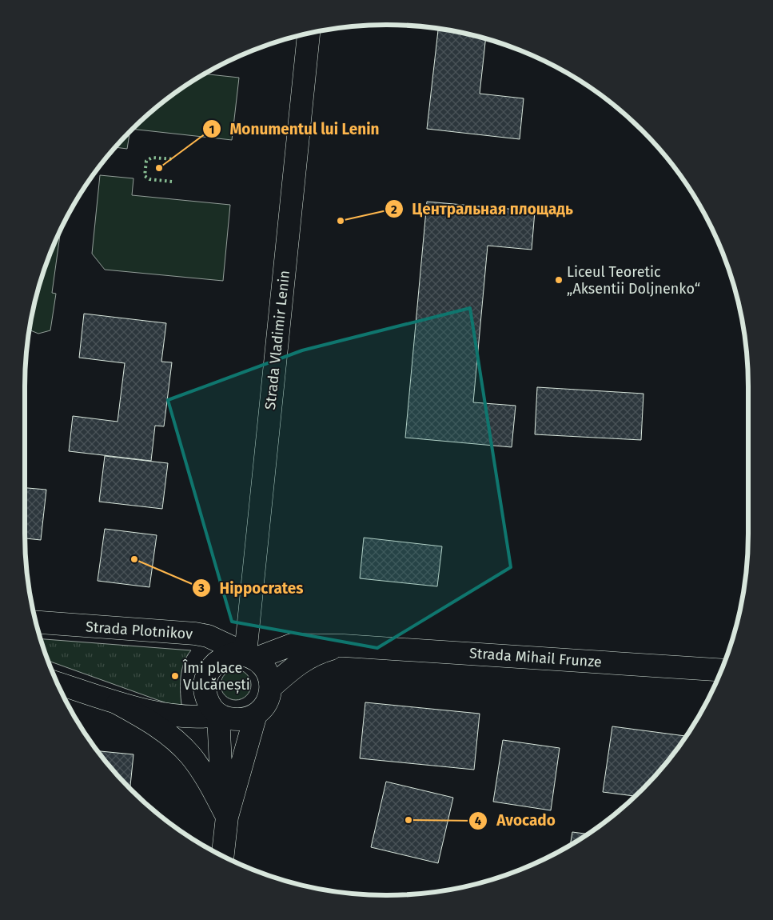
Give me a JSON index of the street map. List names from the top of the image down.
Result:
{
  "streets": {
    "main road": ["Strada Vladimir Lenin", "Strada Plotnikov", "Strada Mihail Frunze"]
  },
  "crossings": [
    ["Strada Vladimir Lenin", "Strada Plotnikov"],
    ["Strada Vladimir Lenin", "Strada Mihail Frunze"],
    ["Strada Plotnikov", "Strada Mihail Frunze"]
  ],
  "places": [
    "Monumentul lui Lenin",
    "Центральная площадь",
    "Liceul Teoretic „Aksentii Doljnenko“",
    "Hippocrates",
    "Îmi place Vulcănești",
    "Avocado"
  ]
}
